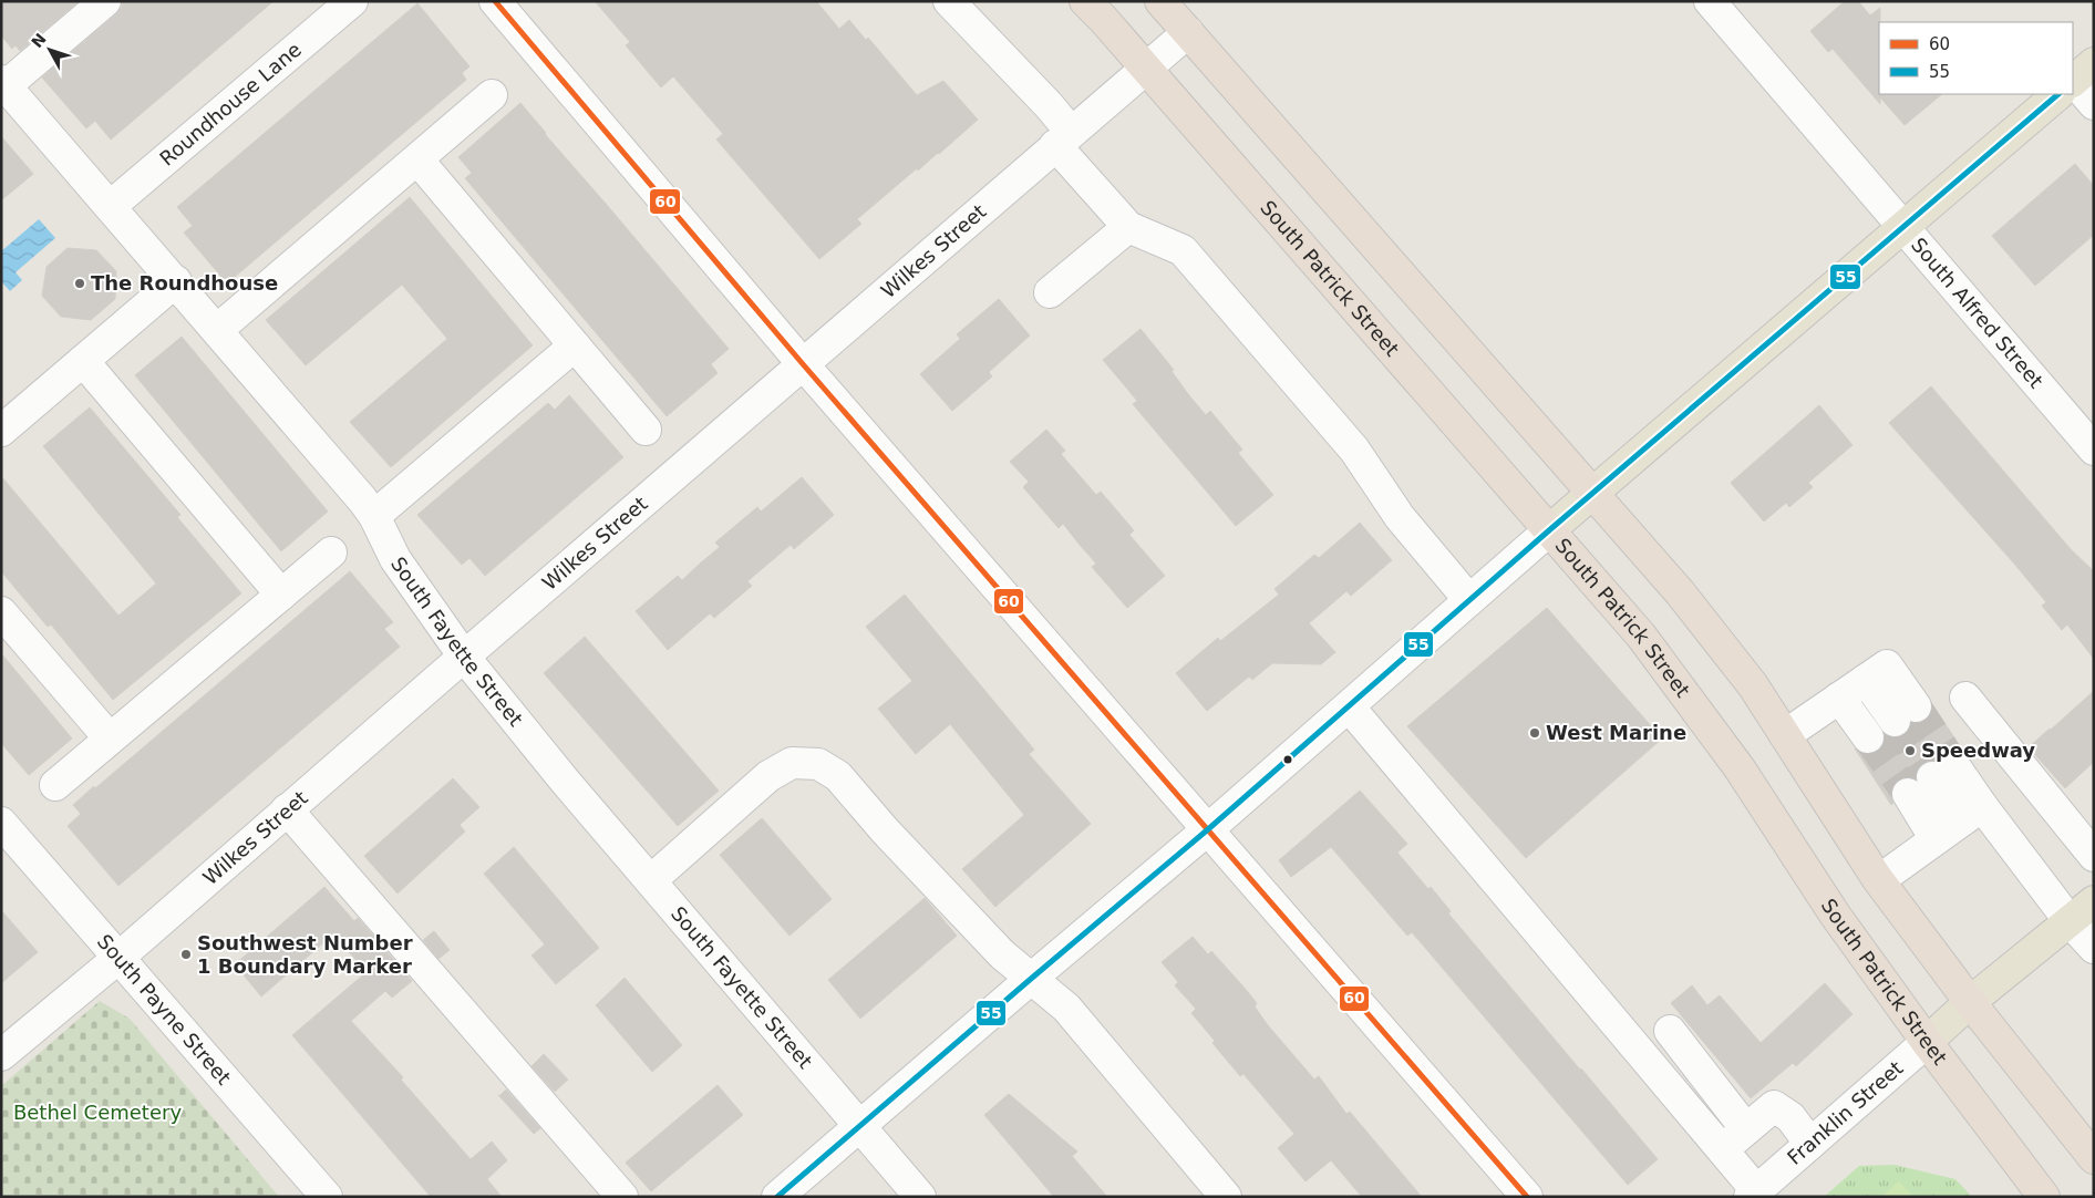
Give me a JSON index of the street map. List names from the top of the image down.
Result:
{
  "streets": {
    "highway": ["South Patrick Street"],
    "main road": ["Franklin Street"],
    "street": [
      "Roundhouse Lane",
      "Wilkes Street",
      "South Alfred Street",
      "South Fayette Street",
      "South Payne Street"
    ]
  },
  "crossings": [
    ["Roundhouse Lane", "South Fayette Street"],
    ["Wilkes Street", "South Patrick Street"],
    ["Wilkes Street", "South Fayette Street"],
    ["Wilkes Street", "South Payne Street"],
    ["South Patrick Street", "Franklin Street"]
  ],
  "parks": ["Bethel Cemetery"],
  "places": [
    "The Roundhouse",
    "West Marine",
    "Speedway",
    "Southwest Number 1 Boundary Marker"
  ],
  "lines": ["transit line 60", "transit line 55"],
  "legend": ["60", "55"],
  "north": "top left"
}
